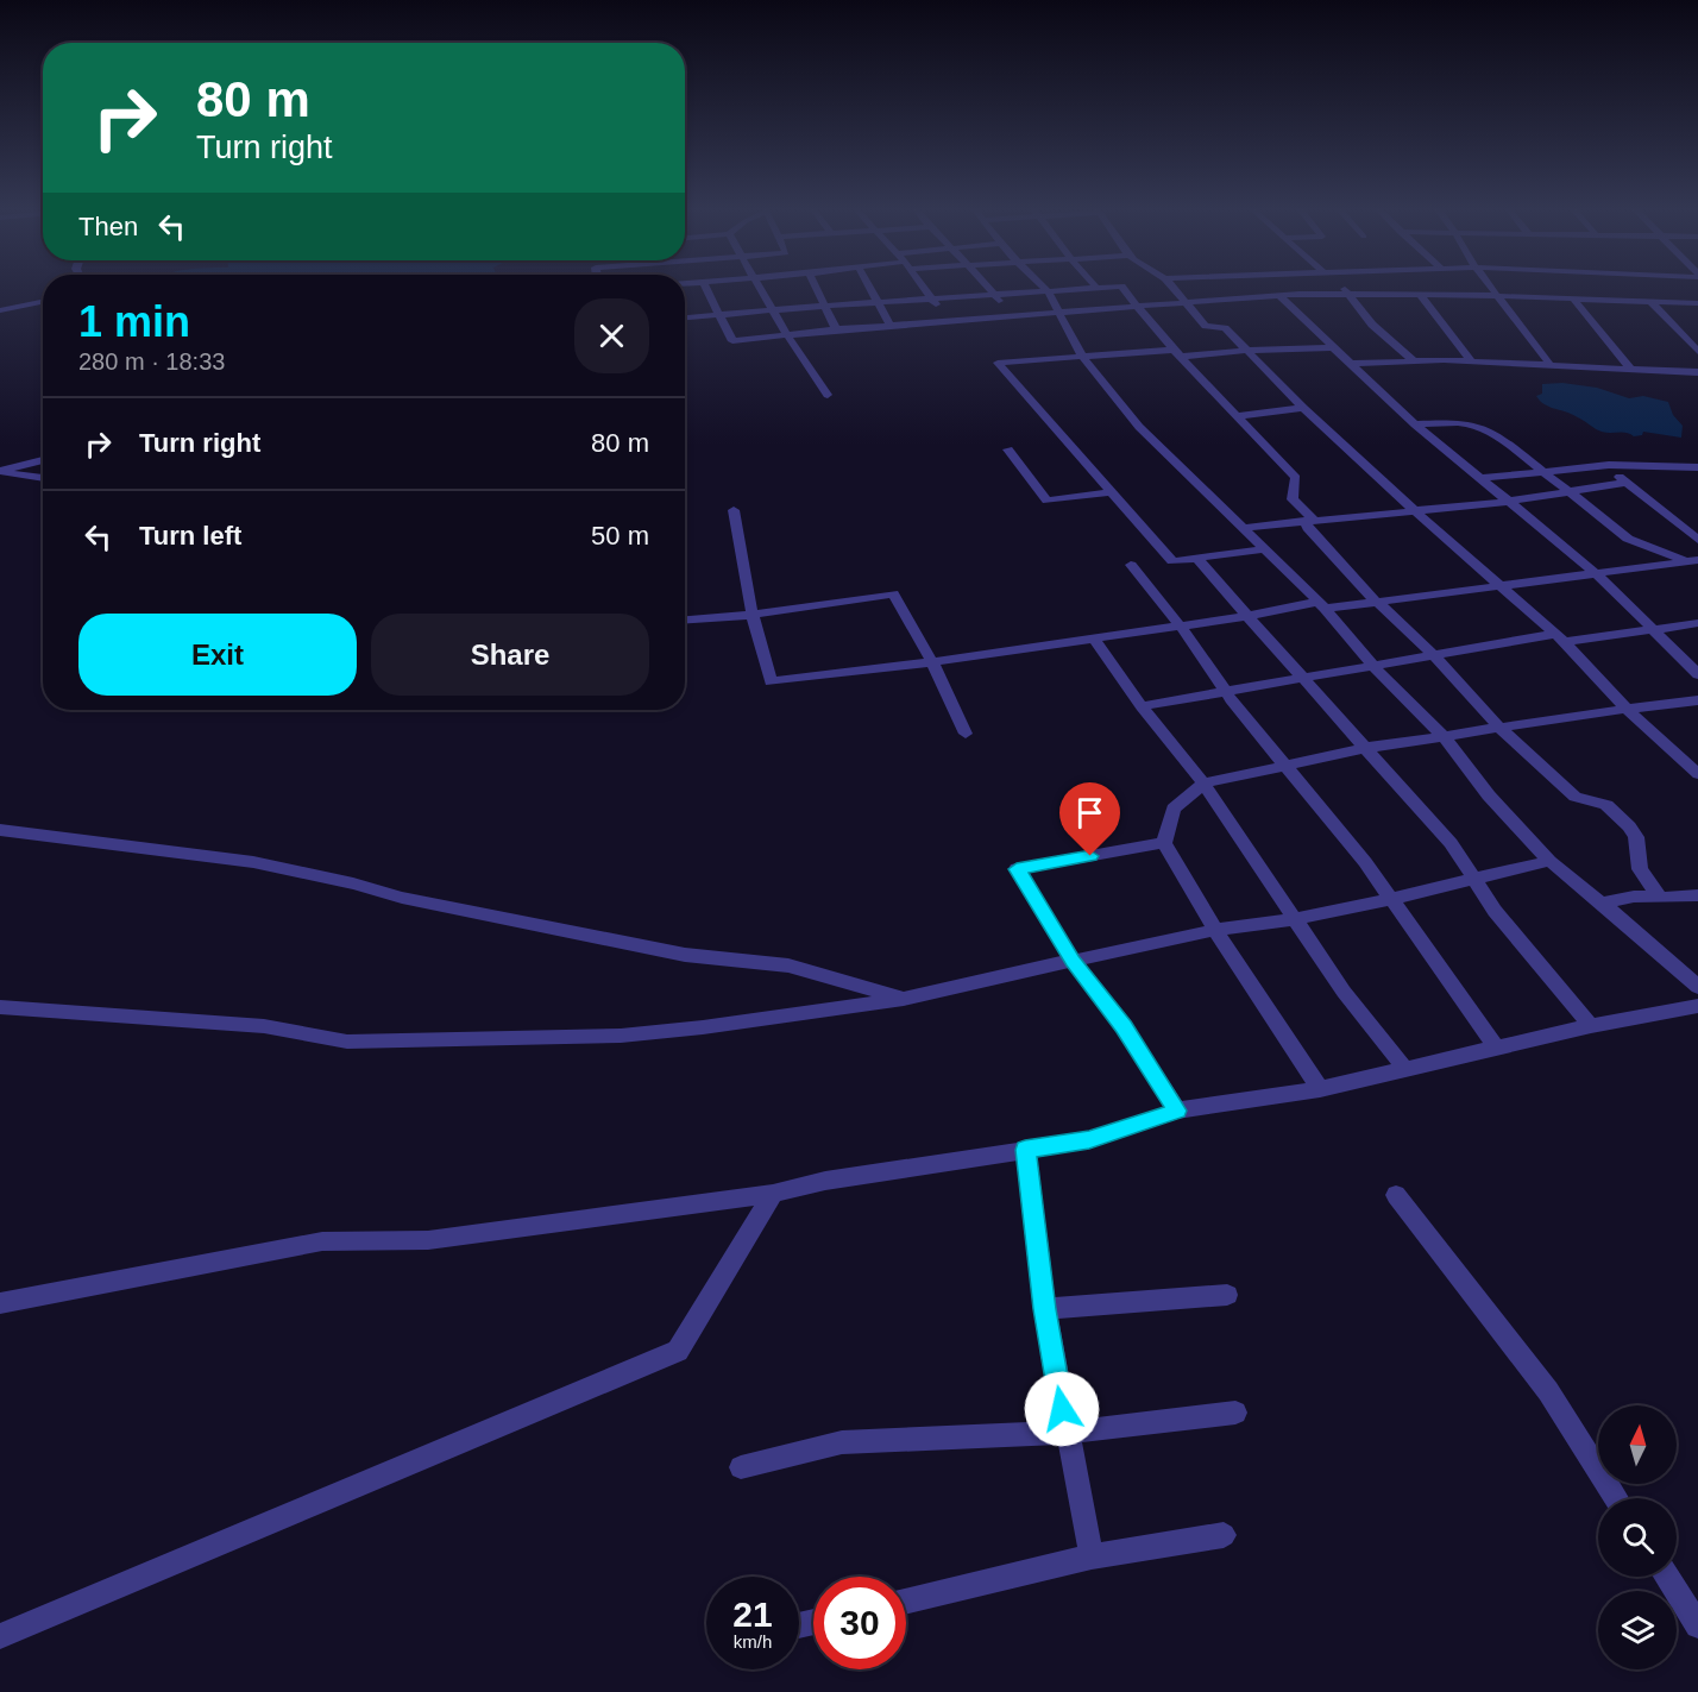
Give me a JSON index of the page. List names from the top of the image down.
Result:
{
  "north": "top",
  "page": {
    "turn": ["80 m", "Turn right"],
    "then": "Then",
    "heading": ["1 min", "280 m · 18:33"],
    "list": [
      {
        "name": "Turn right",
        "value": "80 m"
      },
      {
        "name": "Turn left",
        "value": "50 m"
      }
    ],
    "buttons": ["Exit", "Share"],
    "speed": "21 km/h",
    "limit": "30"
  }
}
